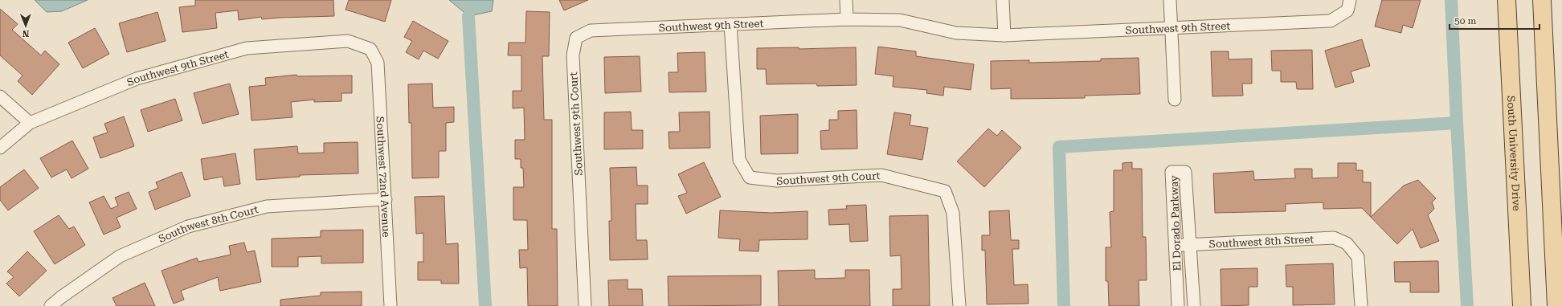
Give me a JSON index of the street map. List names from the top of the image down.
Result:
{
  "streets": {
    "main road": ["South University Drive"],
    "street": [
      "Southwest 9th Street",
      "Southwest 9th Court",
      "Southwest 72nd Avenue",
      "El Dorado Parkway",
      "Southwest 8th Court",
      "Southwest 8th Street"
    ]
  },
  "crossings": [
    ["Southwest 9th Street", "Southwest 9th Court"],
    ["Southwest 9th Street", "Southwest 72nd Avenue"],
    ["Southwest 72nd Avenue", "Southwest 8th Court"],
    ["El Dorado Parkway", "Southwest 8th Street"]
  ],
  "scale_bar": "50 m",
  "north": "bottom"
}
